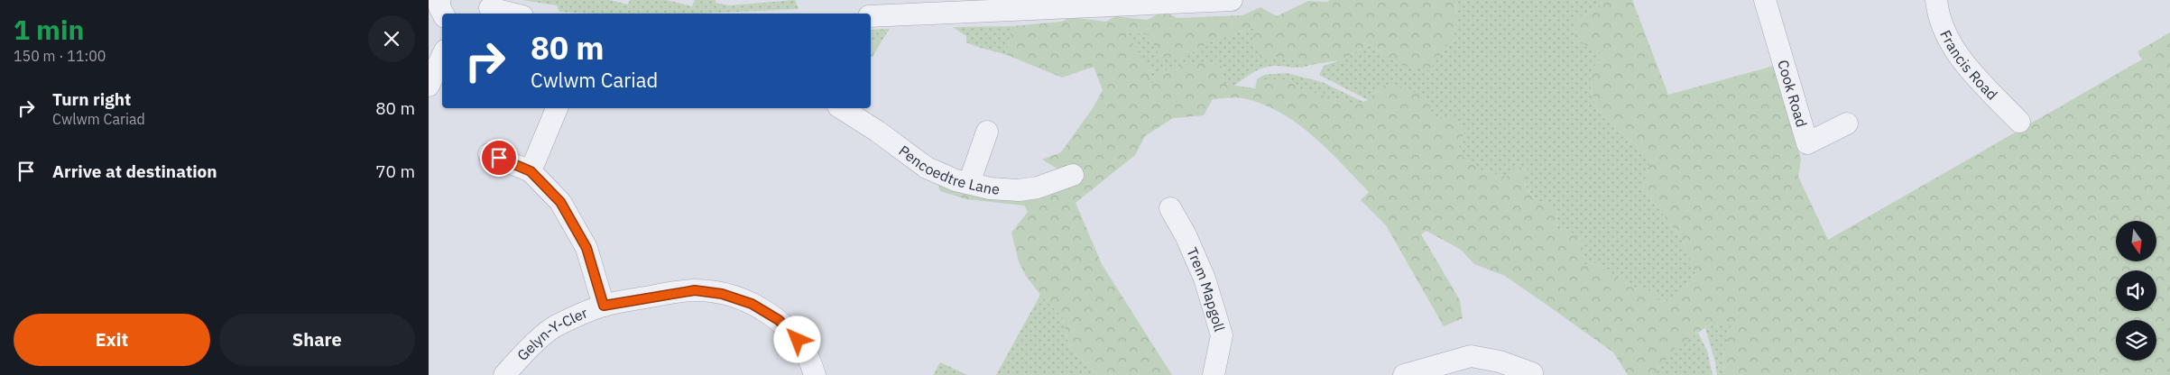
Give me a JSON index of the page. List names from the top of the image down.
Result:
{
  "streets": {
    "street": [
      "Francis Road",
      "Cook Road",
      "Pencoedtre Lane",
      "Trem Mapgoll",
      "Gelyn-Y-Cler"
    ]
  },
  "north": "bottom",
  "page": {
    "heading": ["1 min", "150 m · 11:00"],
    "turn": ["80 m", "Cwlwm Cariad"],
    "list": [
      {
        "name": "Turn right",
        "note": "Cwlwm Cariad",
        "value": "80 m"
      },
      {
        "name": "Arrive at destination",
        "value": "70 m"
      }
    ],
    "buttons": ["Exit", "Share"]
  }
}
